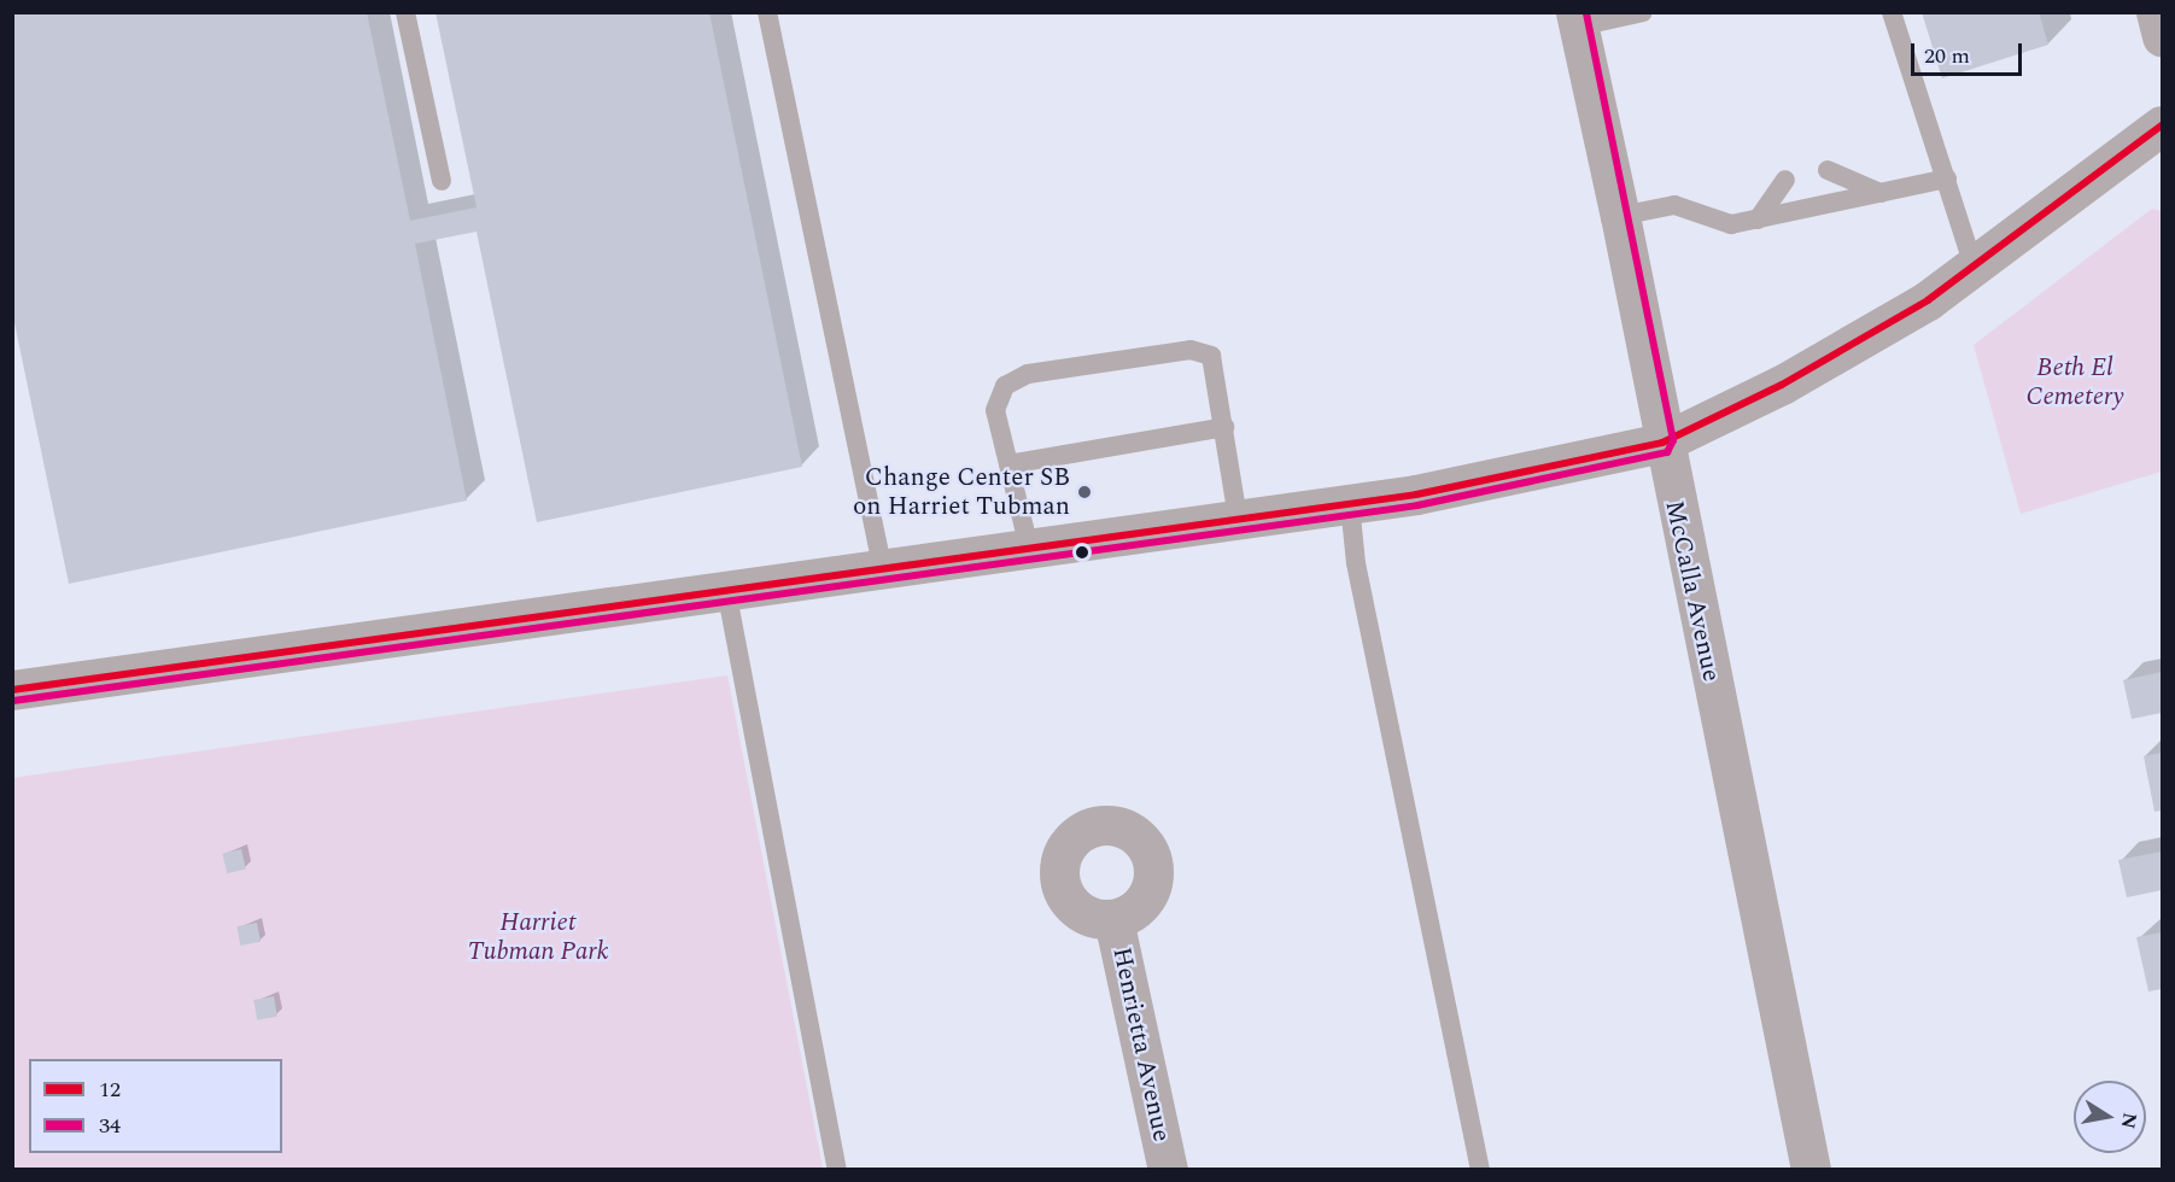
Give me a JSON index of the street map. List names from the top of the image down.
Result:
{
  "streets": {
    "street": ["McCalla Avenue", "Henrietta Avenue"]
  },
  "parks": ["Beth El Cemetery", "Harriet Tubman Park"],
  "places": ["Change Center SB on Harriet Tubman"],
  "lines": ["transit line 34", "transit line 12"],
  "legend": ["12", "34"],
  "scale_bar": "20 m",
  "north": "right"
}
